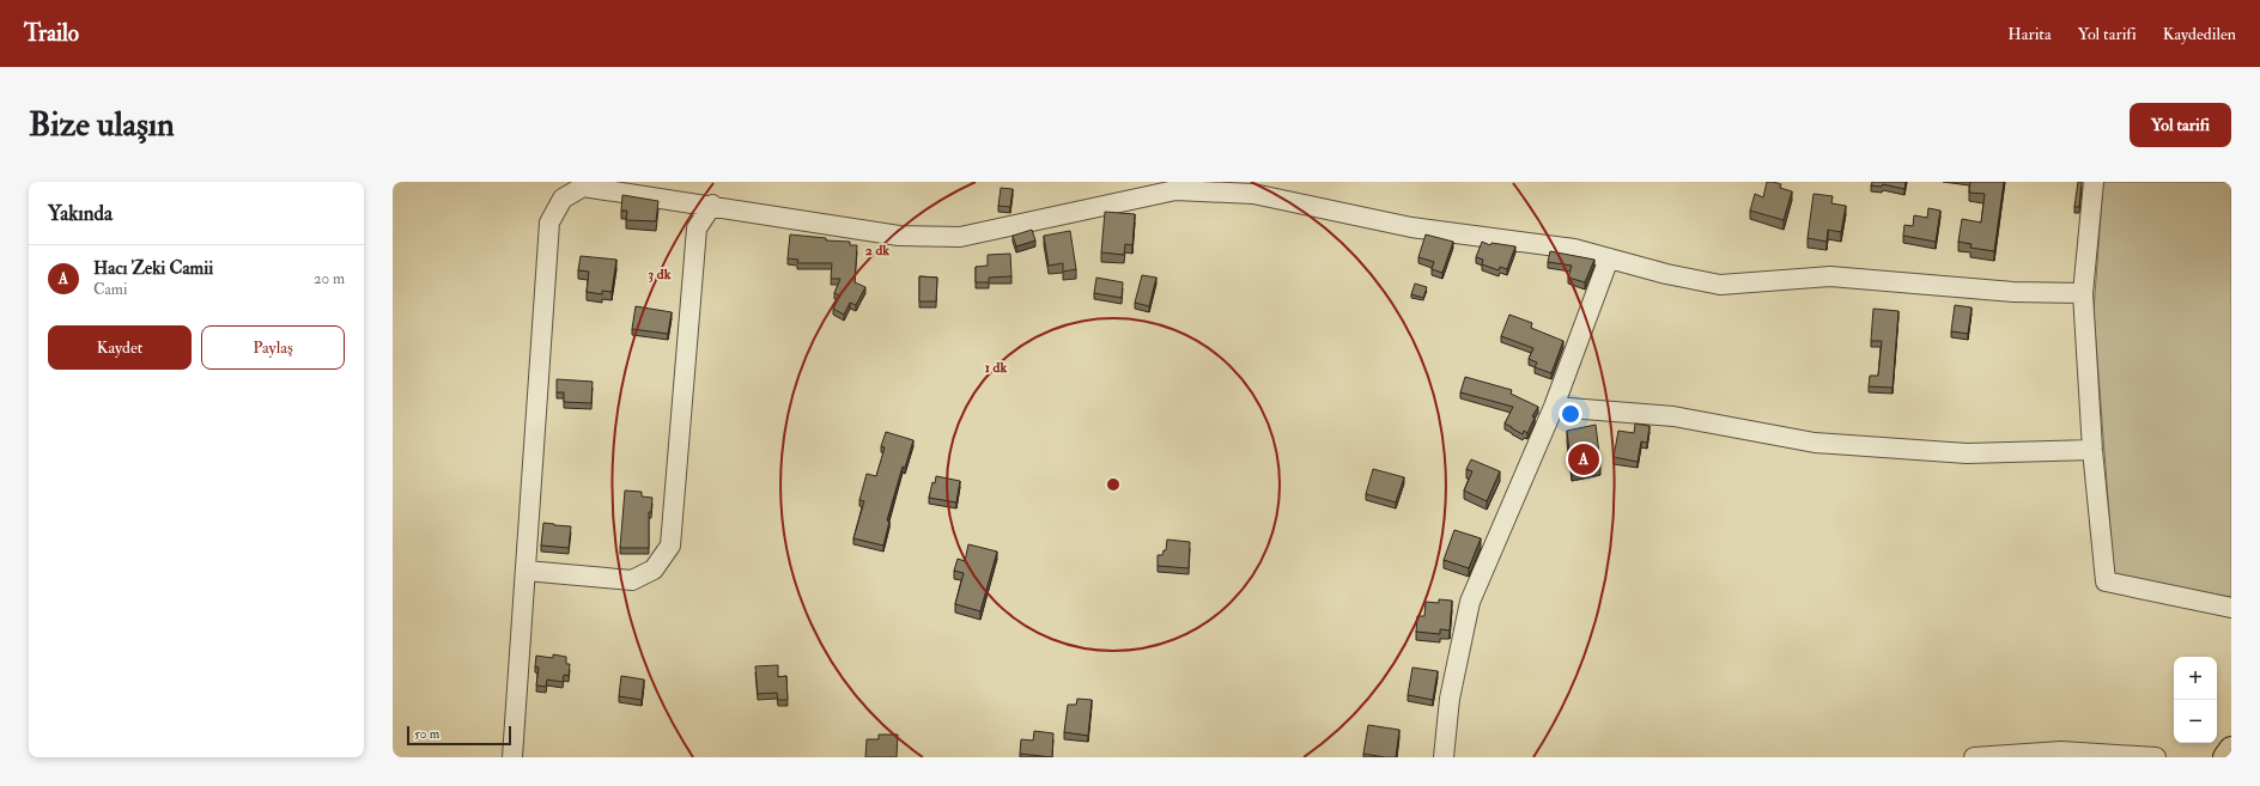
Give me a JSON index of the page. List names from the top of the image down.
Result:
{
  "scale_bar": "50 m",
  "page": {
    "header": "Trailo",
    "nav": ["Harita", "Yol tarifi", "Kaydedilen"],
    "buttons": [
      "Yol tarifi",
      ["Kaydet", "Paylaş"]
    ],
    "title": "Bize ulaşın",
    "heading": "Yakında",
    "list": [
      {
        "mark": "A",
        "name": "Hacı Zeki Camii",
        "note": "Cami",
        "value": "20 m"
      }
    ],
    "pins": "A",
    "map_buttons": ["+", "−"],
    "scale": "50 m"
  },
  "rings": ["2 dk", "3 dk", "1 dk"]
}
